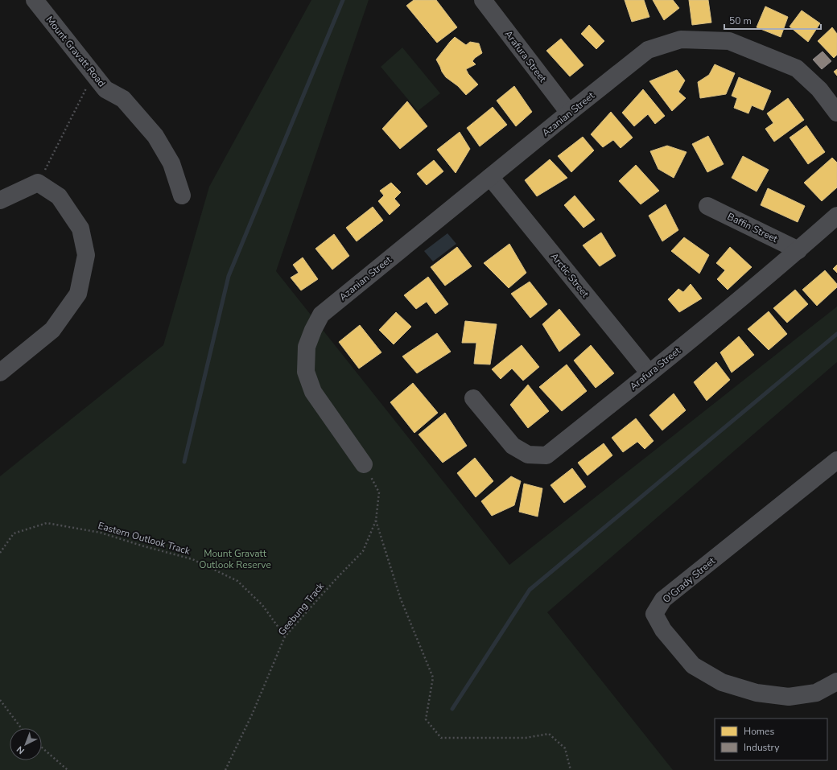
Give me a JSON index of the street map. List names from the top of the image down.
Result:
{
  "streets": {
    "street": [
      "Mount Gravatt Road",
      "Arafura Street",
      "Azanian Street",
      "Baffin Street",
      "Arctic Street",
      "O'Grady Street"
    ],
    "path": ["Eastern Outlook Track", "Geebung Track"]
  },
  "crossings": [
    ["Arafura Street", "Azanian Street"],
    ["Arafura Street", "Baffin Street"],
    ["Arafura Street", "Arctic Street"],
    ["Azanian Street", "Arctic Street"],
    ["Azanian Street", "Geebung Track"],
    ["Eastern Outlook Track", "Geebung Track"]
  ],
  "parks": ["Mount Gravatt Outlook Reserve"],
  "legend": ["Homes", "Industry"],
  "scale_bar": "50 m",
  "north": "bottom left"
}
